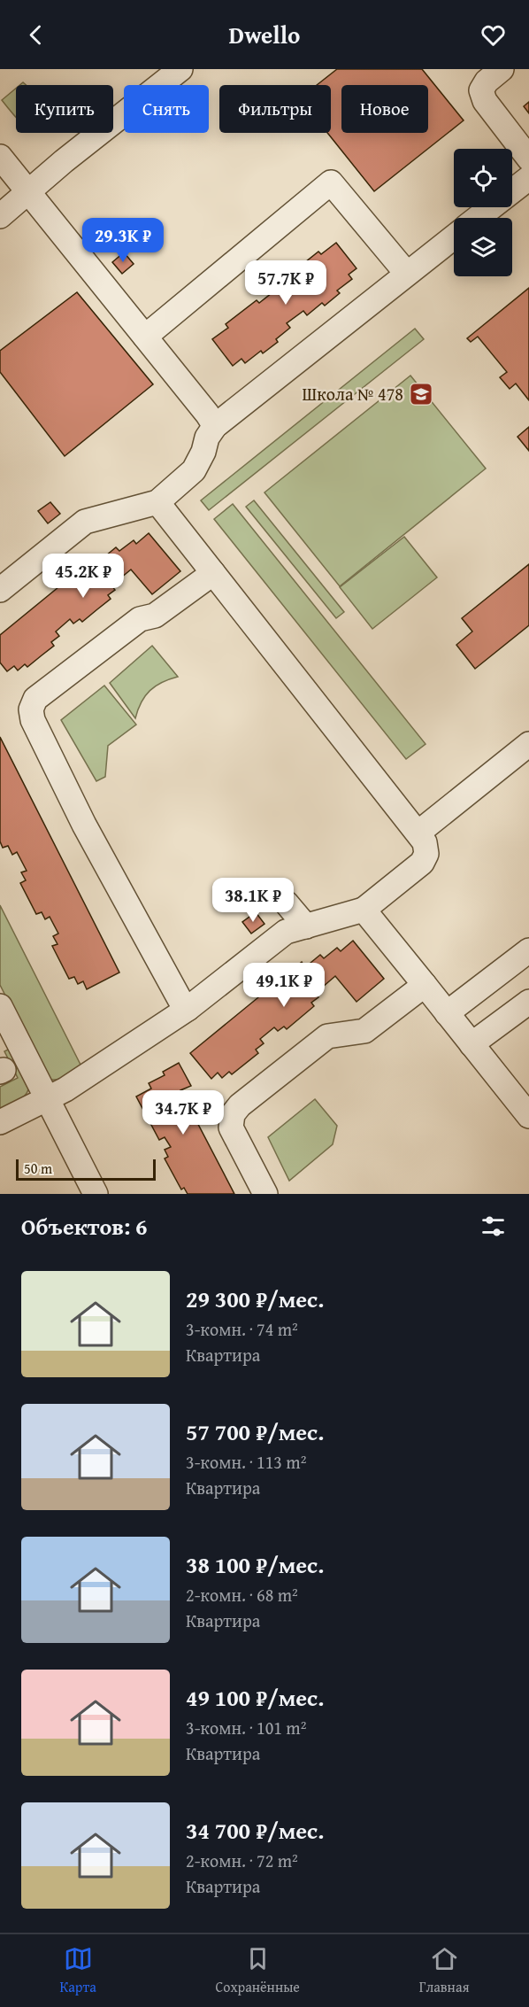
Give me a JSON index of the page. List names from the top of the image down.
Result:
{
  "places": {
    "school or university": ["Школа № 478"]
  },
  "scale_bar": "50 m",
  "page": {
    "header": "Dwello",
    "chip": [
      "Купить",
      "Снять",
      "Фильтры",
      "Новое"
    ],
    "price": [
      "29.3K ₽",
      "57.7K ₽",
      "45.2K ₽",
      "38.1K ₽",
      "49.1K ₽",
      "34.7K ₽"
    ],
    "scale": "50 m",
    "heading": "Объектов: 6",
    "list": [
      {
        "name": "29 300 ₽/мес.",
        "note": "3-комн. · 74 m² · Квартира"
      },
      {
        "name": "57 700 ₽/мес.",
        "note": "3-комн. · 113 m² · Квартира"
      },
      {
        "name": "38 100 ₽/мес.",
        "note": "2-комн. · 68 m² · Квартира"
      },
      {
        "name": "49 100 ₽/мес.",
        "note": "3-комн. · 101 m² · Квартира"
      },
      {
        "name": "34 700 ₽/мес.",
        "note": "2-комн. · 72 m² · Квартира"
      }
    ],
    "tabs": ["Карта", "Сохранённые", "Главная"]
  }
}
